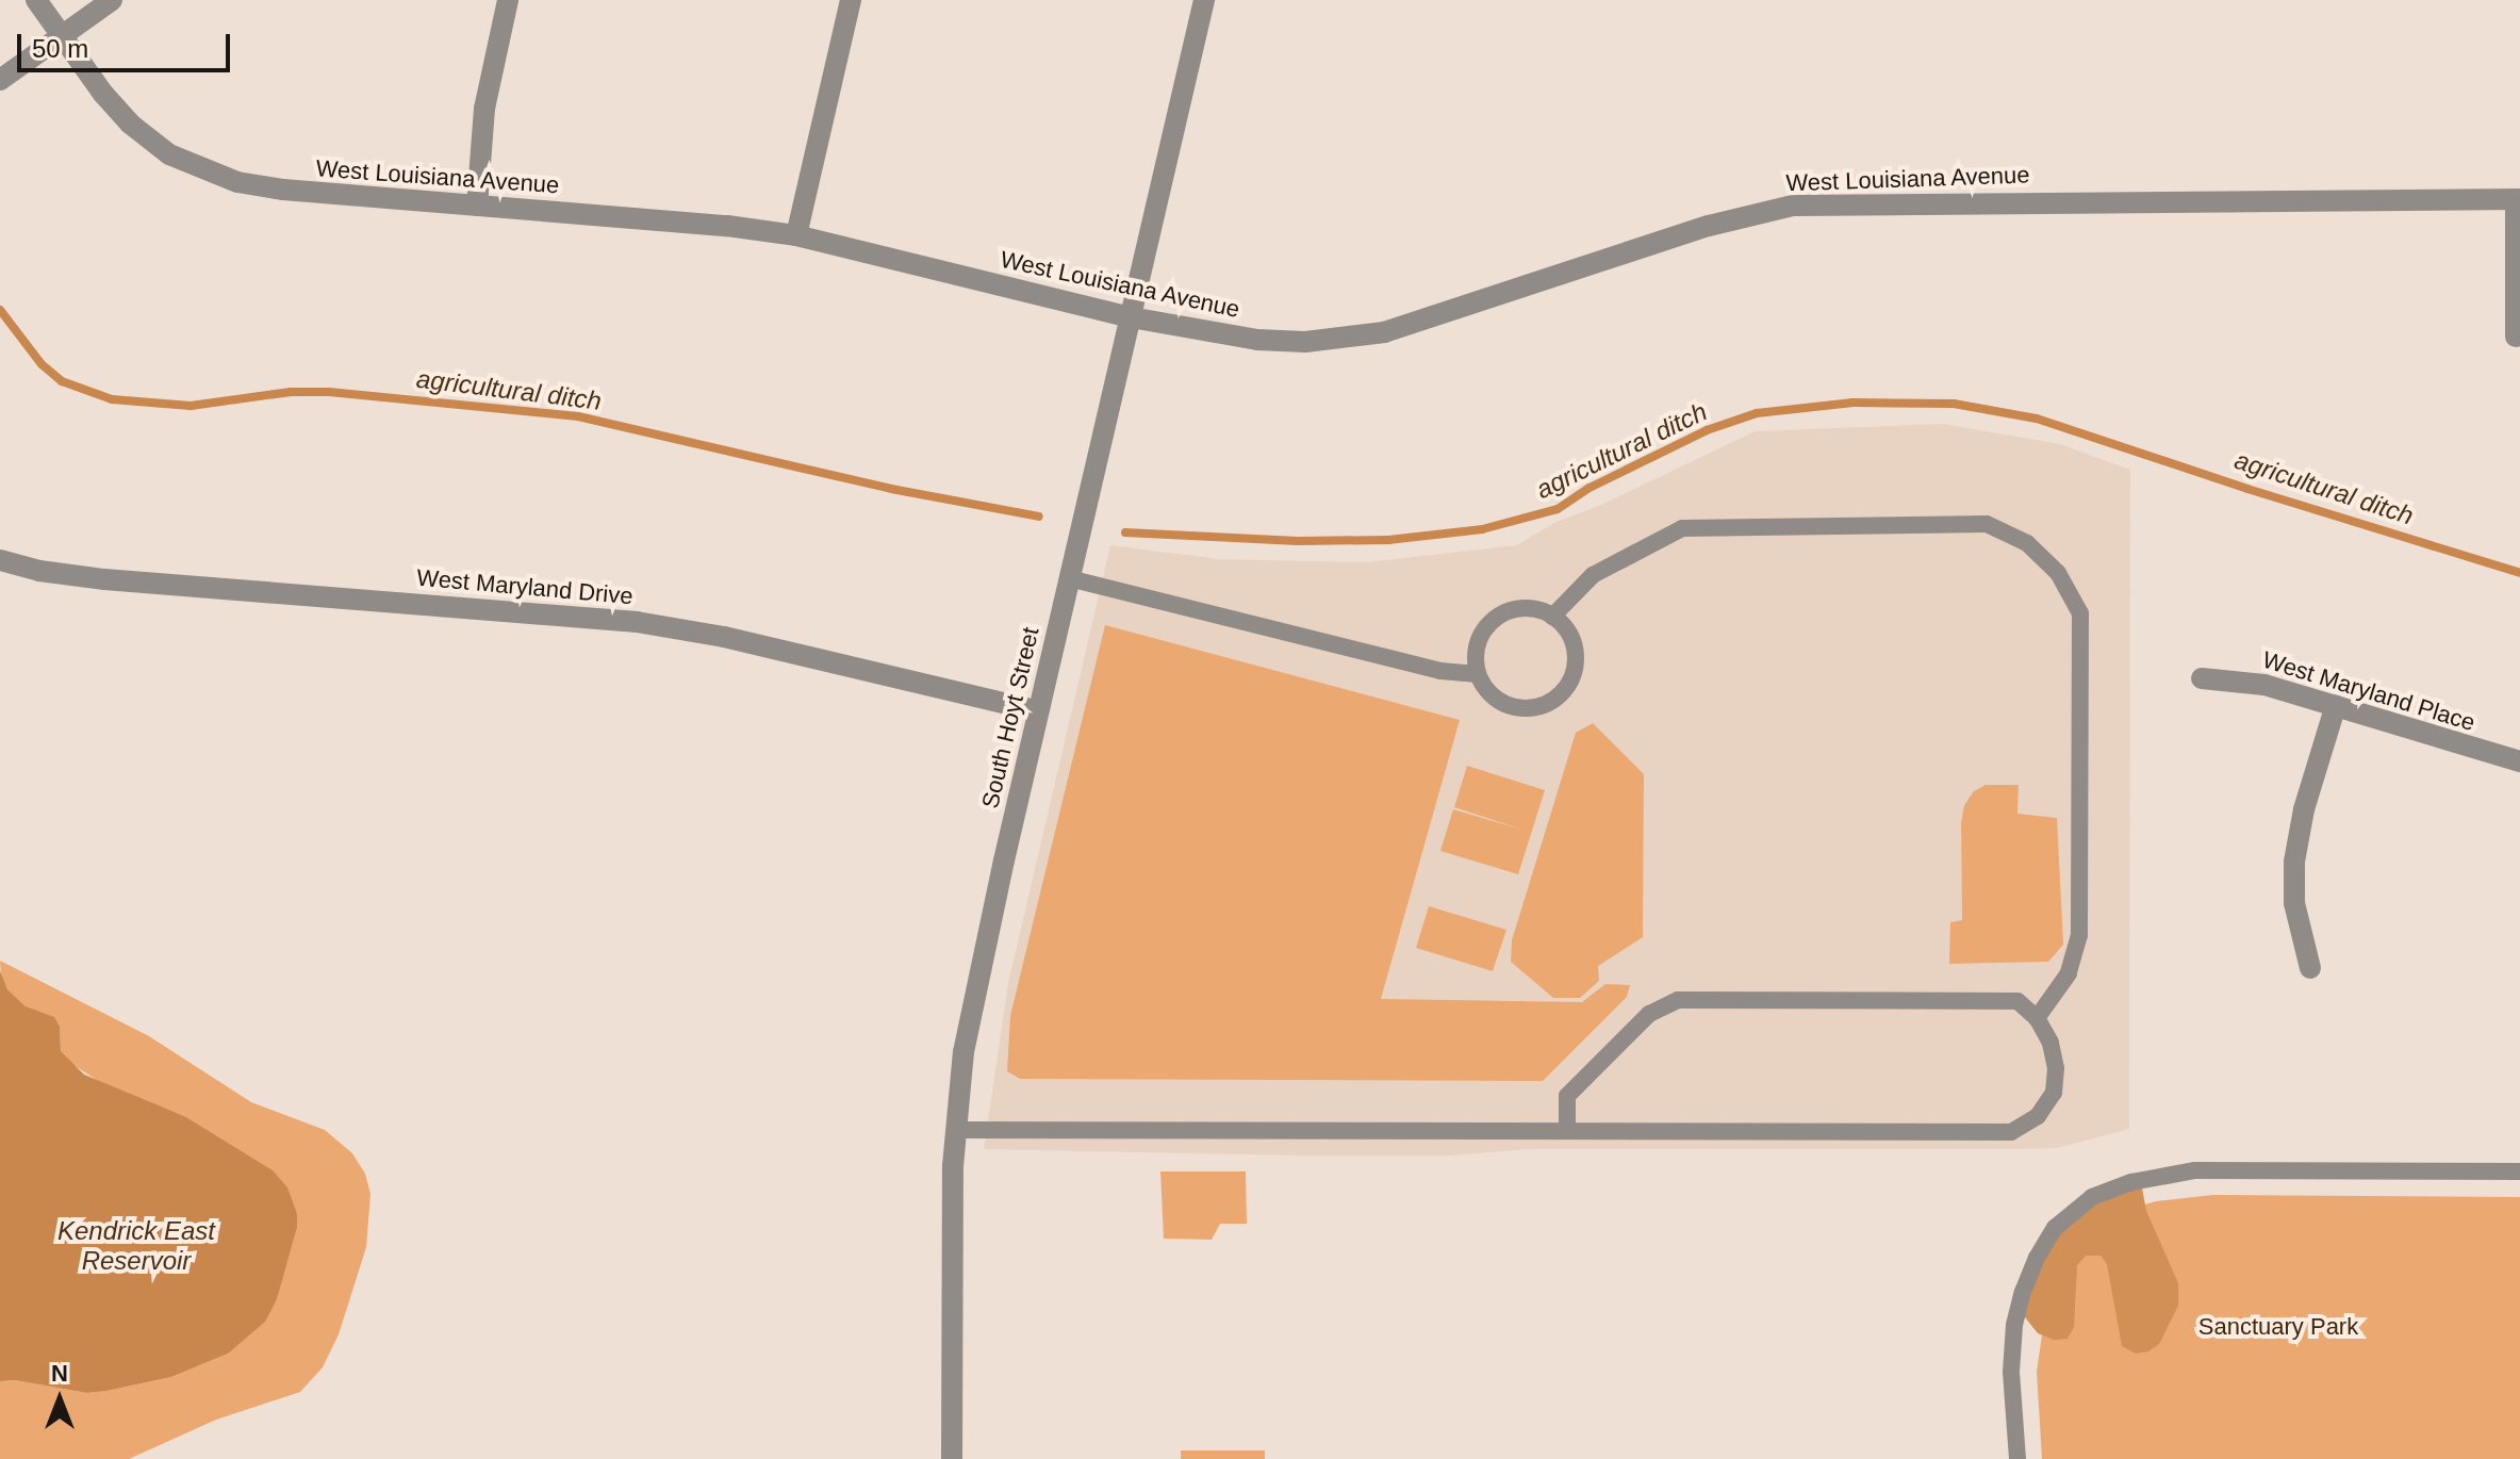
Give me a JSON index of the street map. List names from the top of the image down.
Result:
{
  "streets": {
    "street": [
      "West Louisiana Avenue",
      "West Maryland Drive",
      "West Maryland Place",
      "South Hoyt Street"
    ]
  },
  "crossings": [
    ["West Louisiana Avenue", "South Hoyt Street"],
    ["West Maryland Drive", "South Hoyt Street"]
  ],
  "water": ["agricultural ditch", "Kendrick East Reservoir"],
  "parks": ["Sanctuary Park"],
  "scale_bar": "50 m",
  "north": "top"
}
